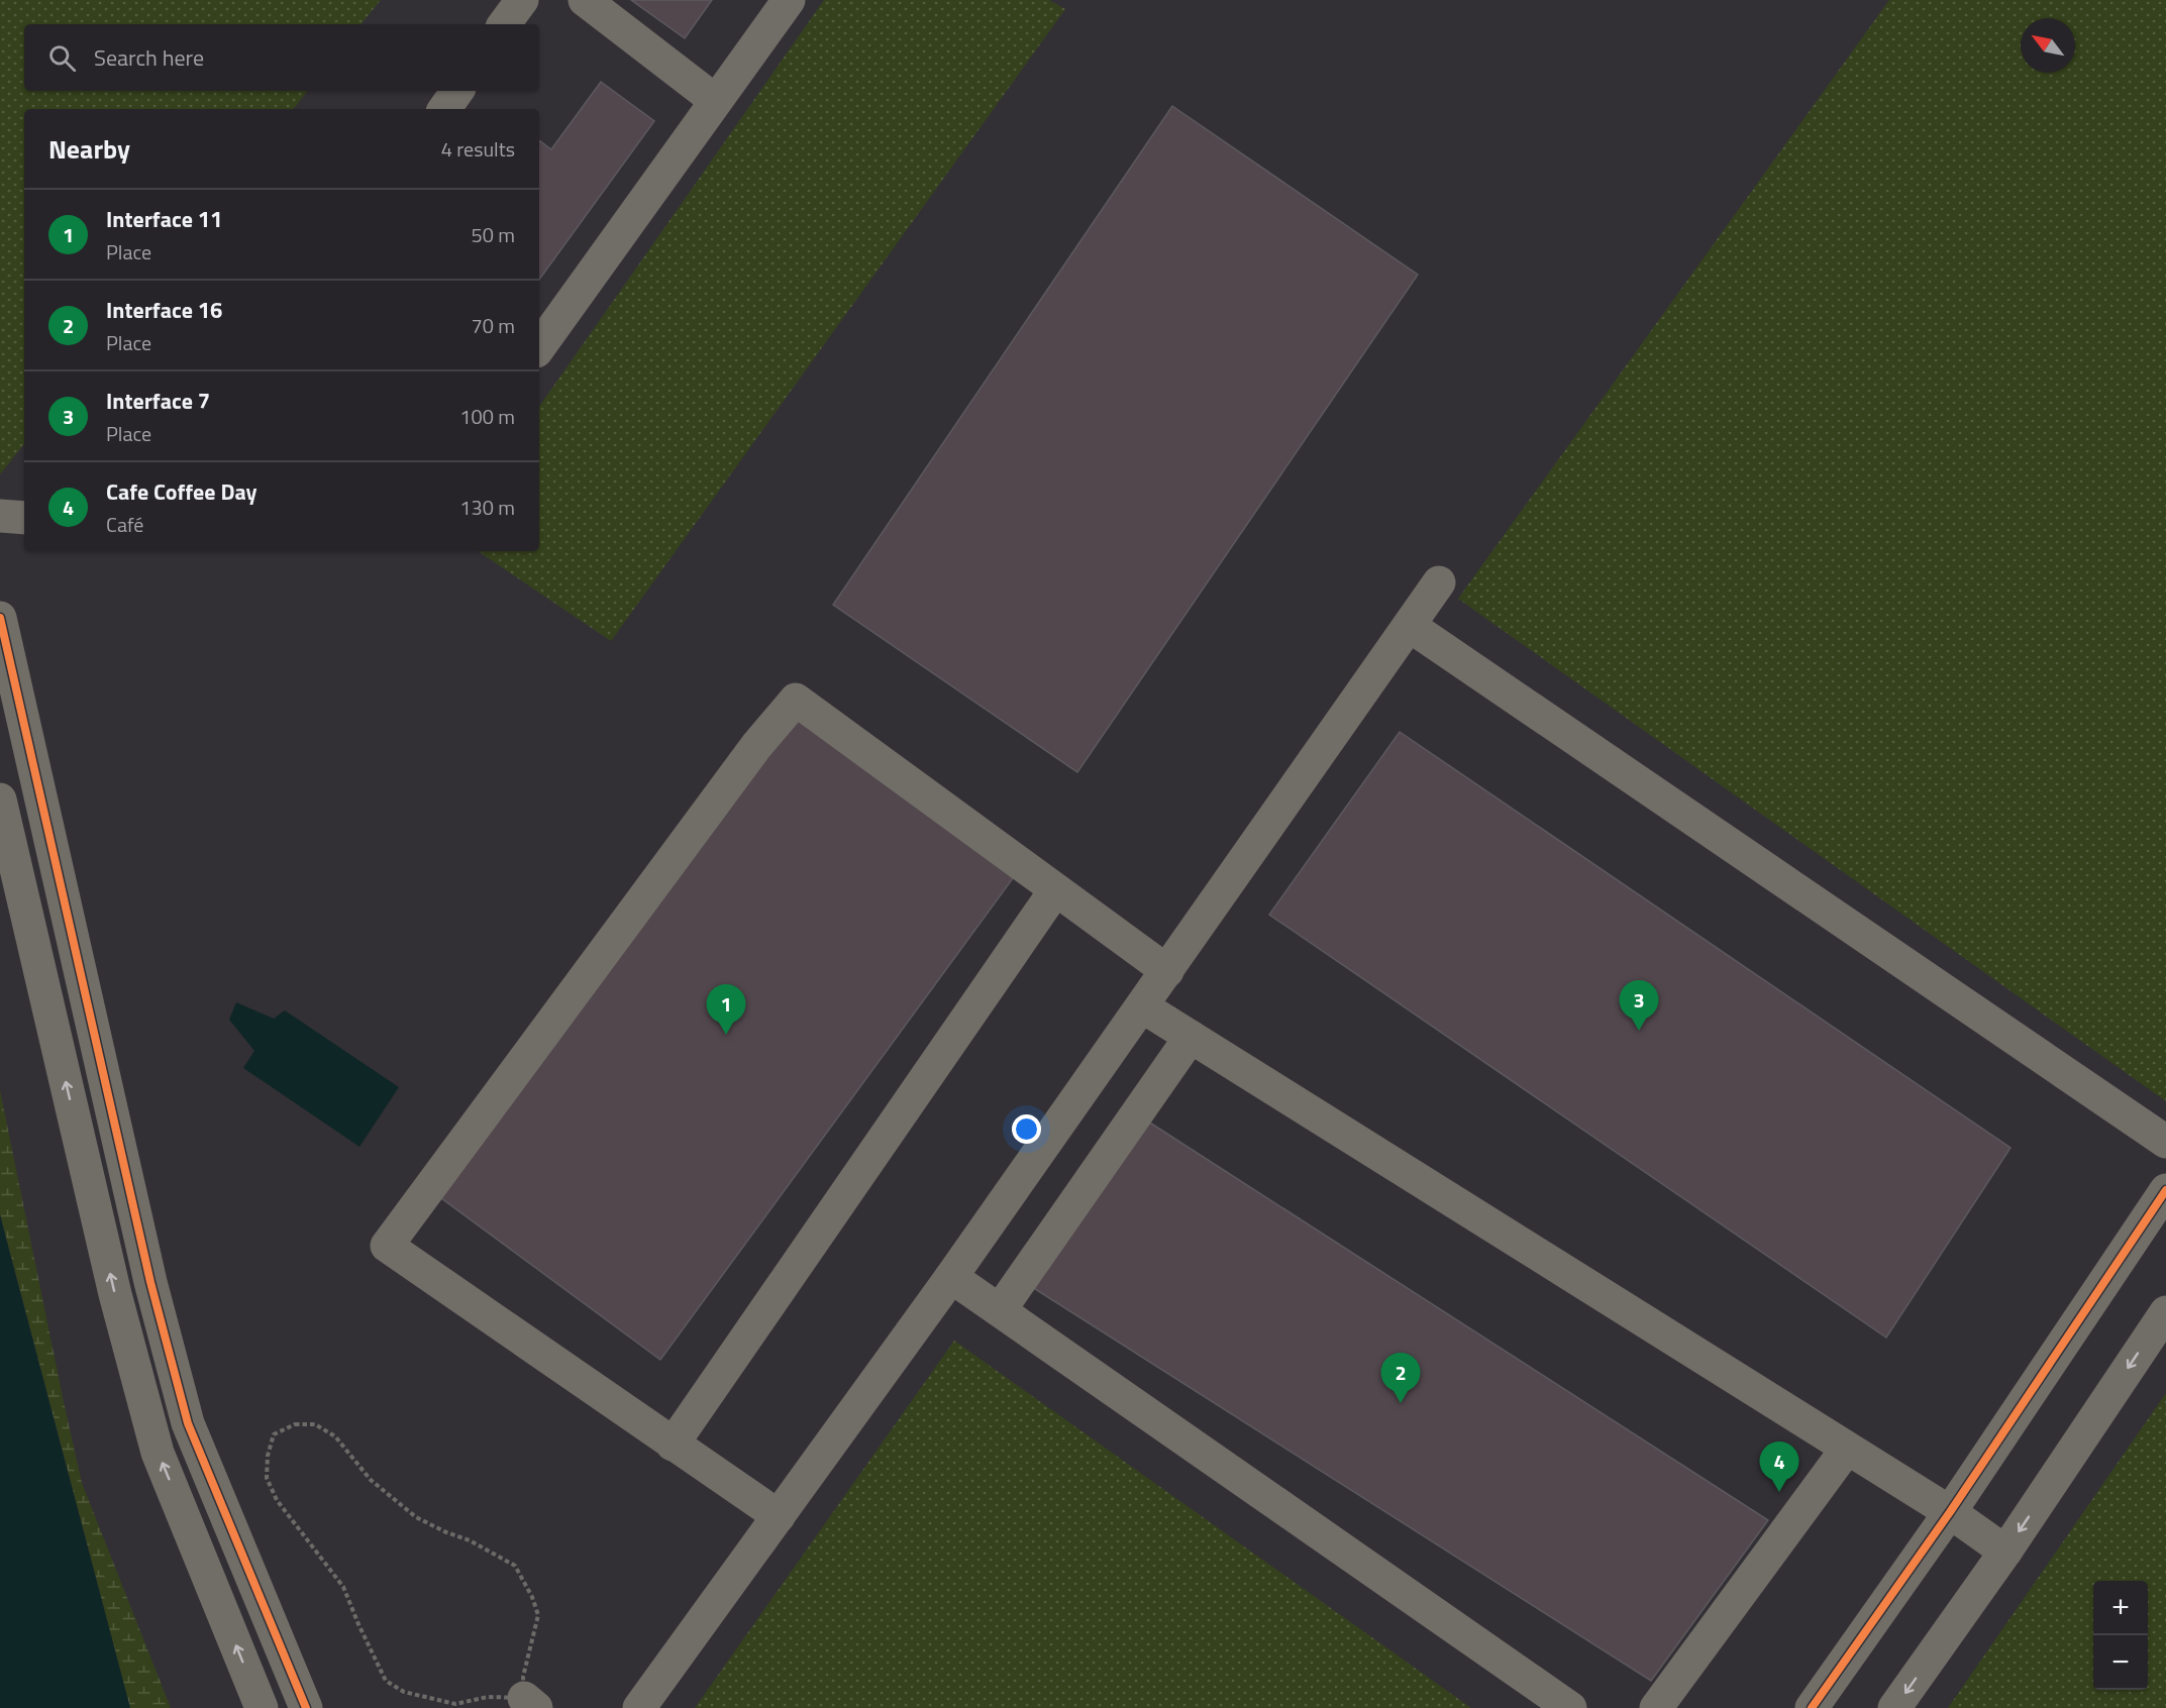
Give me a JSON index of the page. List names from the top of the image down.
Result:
{
  "north": "top left",
  "page": {
    "search": "Search here",
    "heading": ["Nearby", "4 results"],
    "list": [
      {
        "mark": "1",
        "name": "Interface 11",
        "note": "Place",
        "value": "50 m"
      },
      {
        "mark": "2",
        "name": "Interface 16",
        "note": "Place",
        "value": "70 m"
      },
      {
        "mark": "3",
        "name": "Interface 7",
        "note": "Place",
        "value": "100 m"
      },
      {
        "mark": "4",
        "name": "Cafe Coffee Day",
        "note": "Café",
        "value": "130 m"
      }
    ],
    "pins": [
      "3",
      "1",
      "2",
      "4"
    ],
    "map_buttons": ["+", "−"]
  }
}
